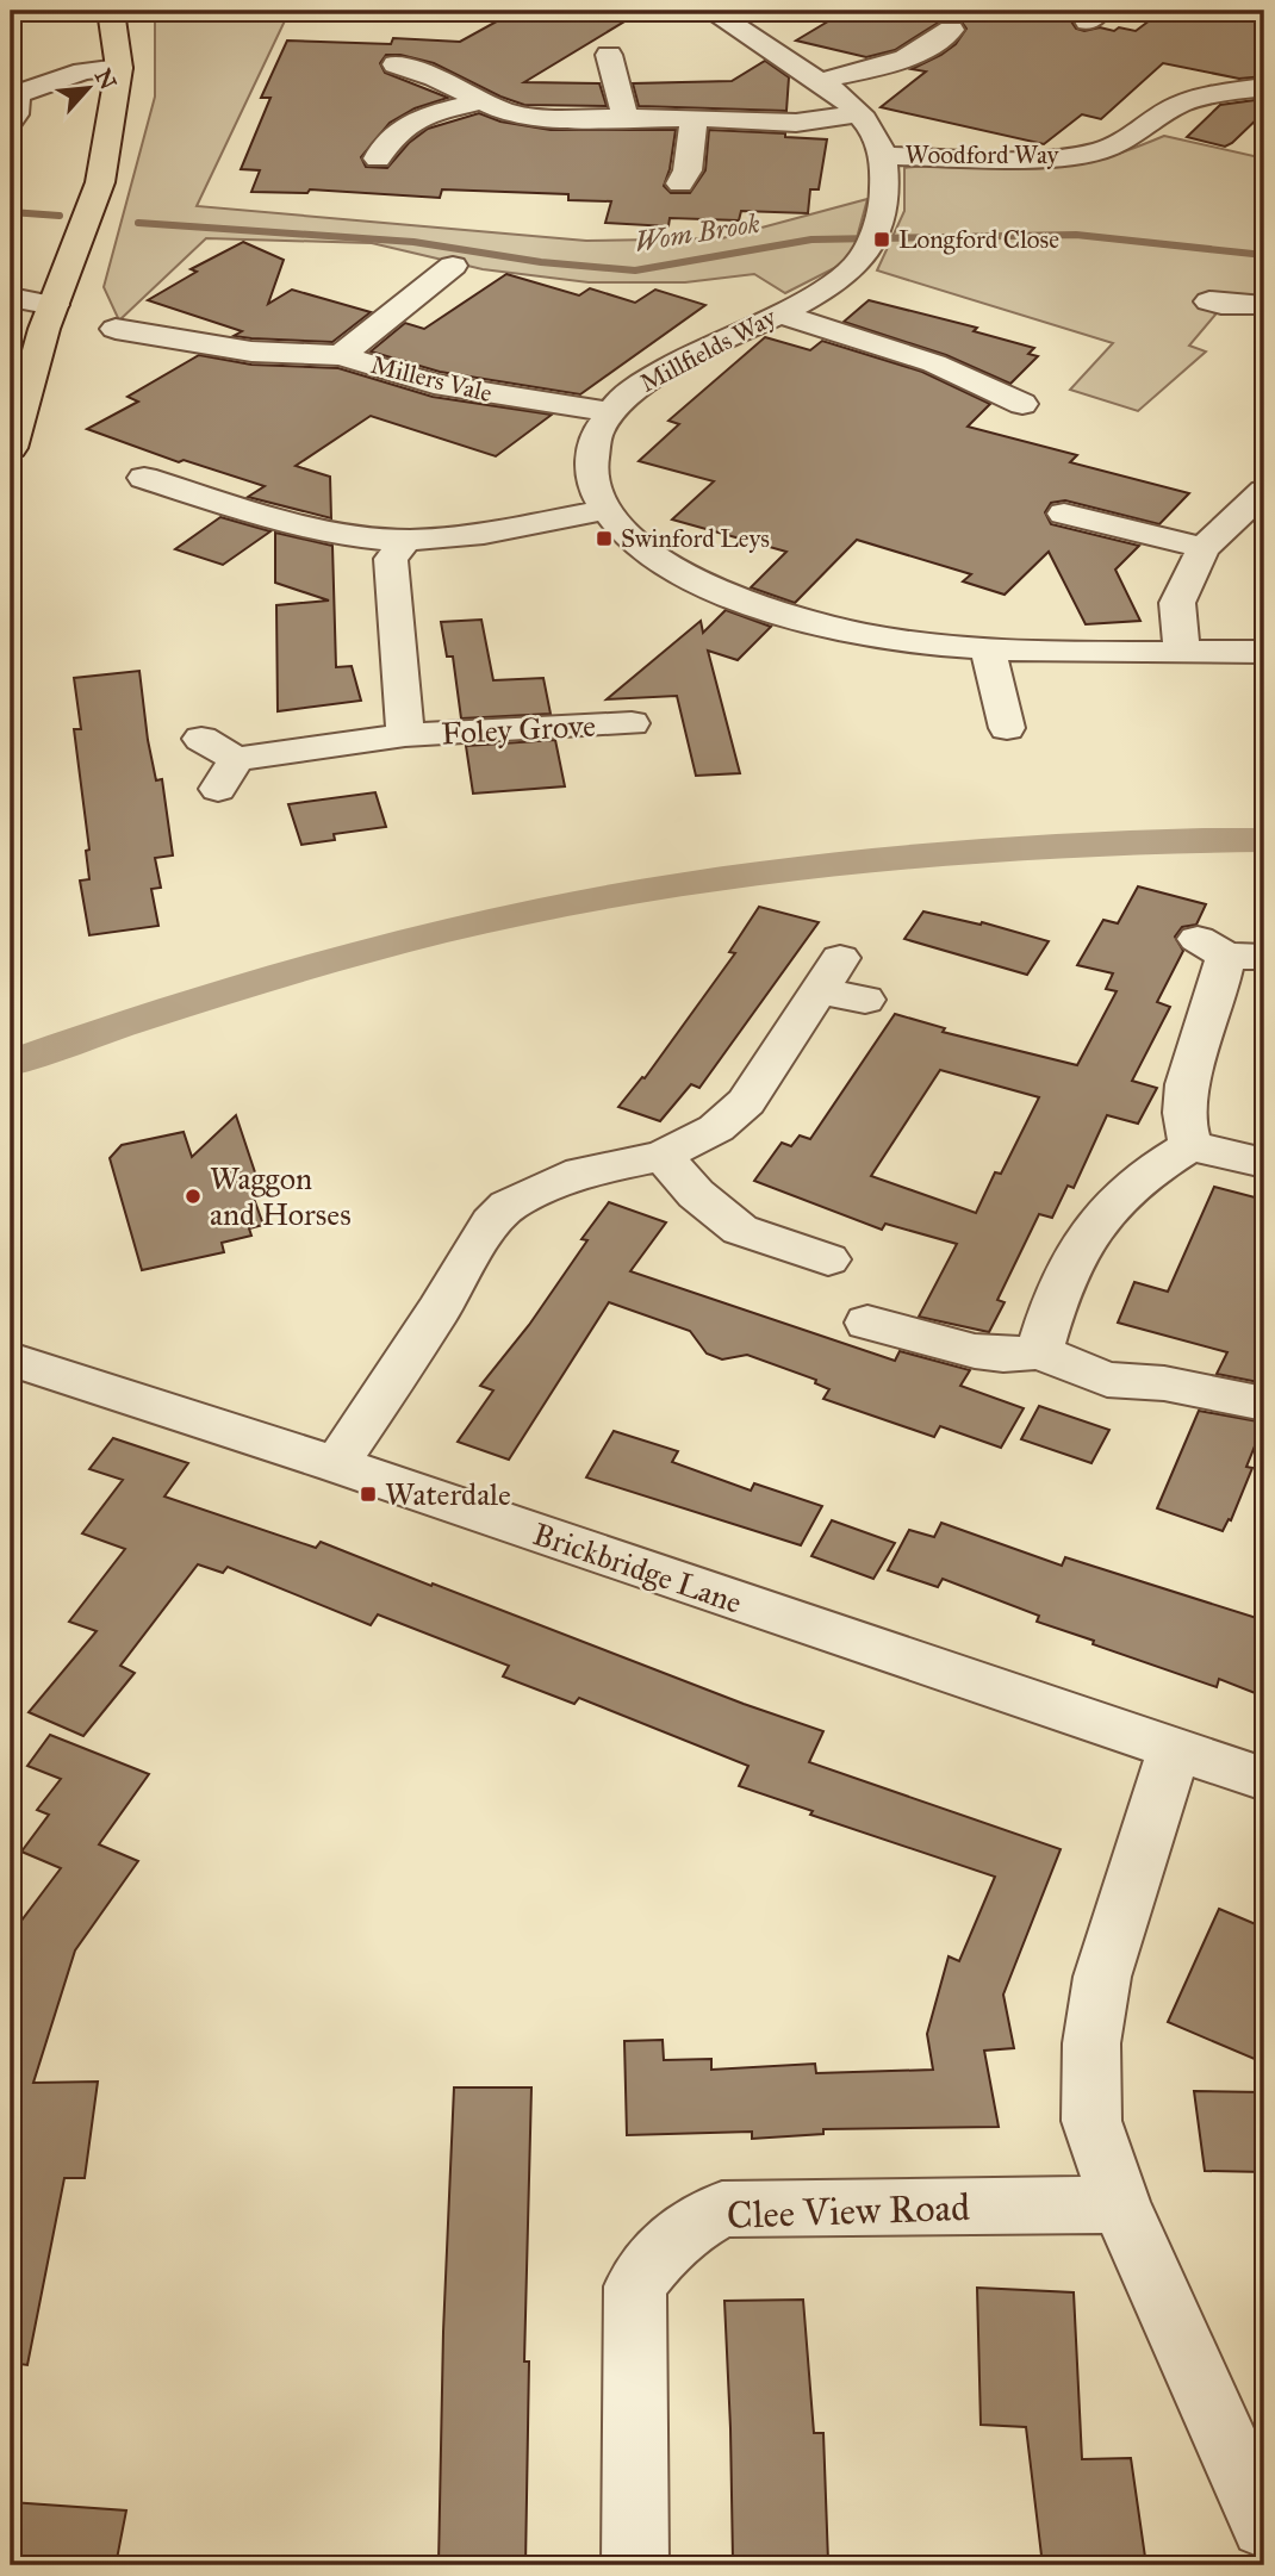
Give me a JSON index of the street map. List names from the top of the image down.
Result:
{
  "streets": {
    "street": [
      "Woodford Way",
      "Millfields Way",
      "Millers Vale",
      "Foley Grove",
      "Brickbridge Lane",
      "Clee View Road"
    ]
  },
  "crossings": [
    ["Woodford Way", "Millfields Way"],
    ["Millfields Way", "Millers Vale"]
  ],
  "water": ["Wom Brook"],
  "places": {
    "transit": ["Longford Close", "Swinford Leys", "Waterdale"],
    "other": ["Waggon and Horses"]
  },
  "north": "top right"
}
